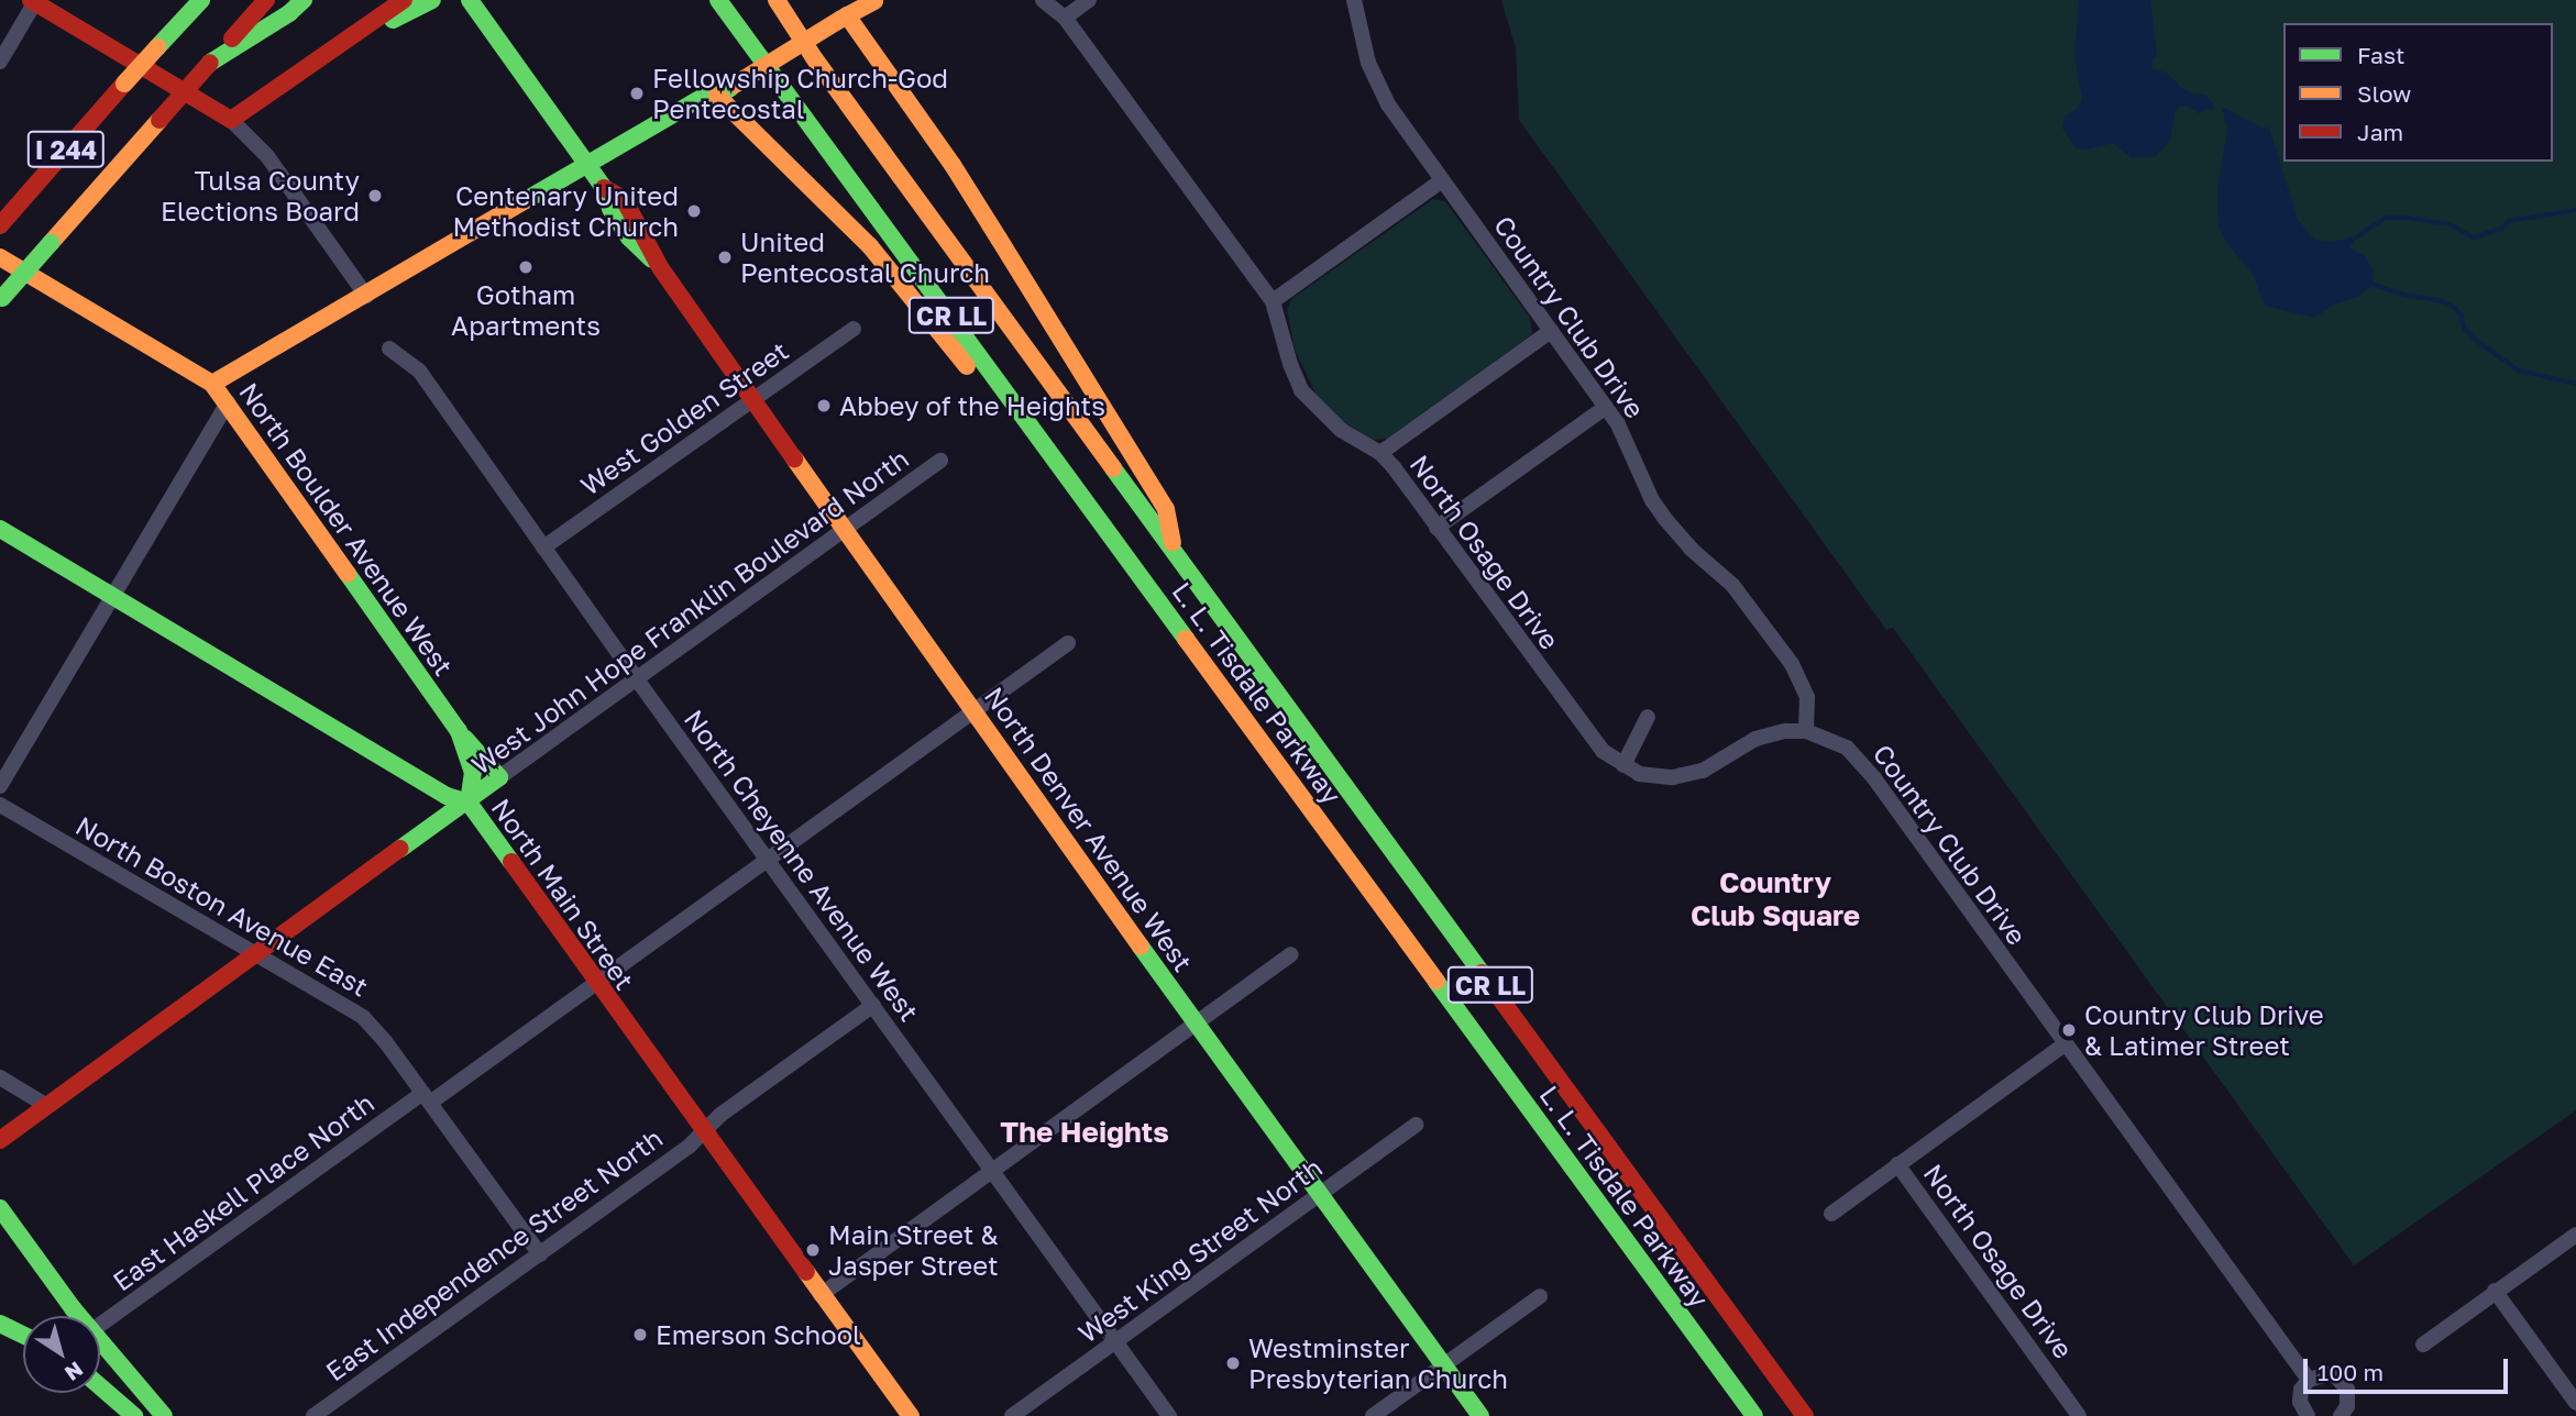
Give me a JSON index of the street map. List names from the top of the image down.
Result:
{
  "streets": {
    "main road": [
      "I 244",
      "CR LL",
      "North Boulder Avenue West",
      "West John Hope Franklin Boulevard North",
      "L. L. Tisdale Parkway",
      "North Denver Avenue West",
      "North Main Street"
    ],
    "street": [
      "Country Club Drive",
      "West Golden Street",
      "North Osage Drive",
      "North Cheyenne Avenue West",
      "North Boston Avenue East",
      "East Haskell Place North",
      "West King Street North",
      "East Independence Street North"
    ]
  },
  "crossings": [
    ["Country Club Drive", "North Osage Drive"],
    ["West Golden Street", "North Denver Avenue West"],
    ["West Golden Street", "North Cheyenne Avenue West"],
    ["North Boulder Avenue West", "West John Hope Franklin Boulevard North"],
    ["North Boulder Avenue West", "North Main Street"],
    ["West John Hope Franklin Boulevard North", "North Denver Avenue West"],
    ["West John Hope Franklin Boulevard North", "North Cheyenne Avenue West"],
    ["West John Hope Franklin Boulevard North", "North Main Street"],
    ["West John Hope Franklin Boulevard North", "North Boston Avenue East"],
    ["North Denver Avenue West", "East Haskell Place North"],
    ["North Denver Avenue West", "West King Street North"],
    ["North Cheyenne Avenue West", "East Haskell Place North"],
    ["North Cheyenne Avenue West", "West King Street North"],
    ["North Cheyenne Avenue West", "East Independence Street North"],
    ["North Main Street", "East Haskell Place North"],
    ["North Main Street", "East Independence Street North"],
    ["North Boston Avenue East", "East Haskell Place North"],
    ["North Boston Avenue East", "East Independence Street North"]
  ],
  "districts": ["Country Club Square", "The Heights"],
  "places": [
    "Fellowship Church-God Pentecostal",
    "Tulsa County Elections Board",
    "Centenary United Methodist Church",
    "United Pentecostal Church",
    "Gotham Apartments",
    "Abbey of the Heights",
    "Country Club Drive & Latimer Street",
    "Main Street & Jasper Street",
    "Emerson School",
    "Westminster Presbyterian Church"
  ],
  "legend": ["Fast", "Slow", "Jam"],
  "scale_bar": "100 m",
  "north": "bottom right"
}
